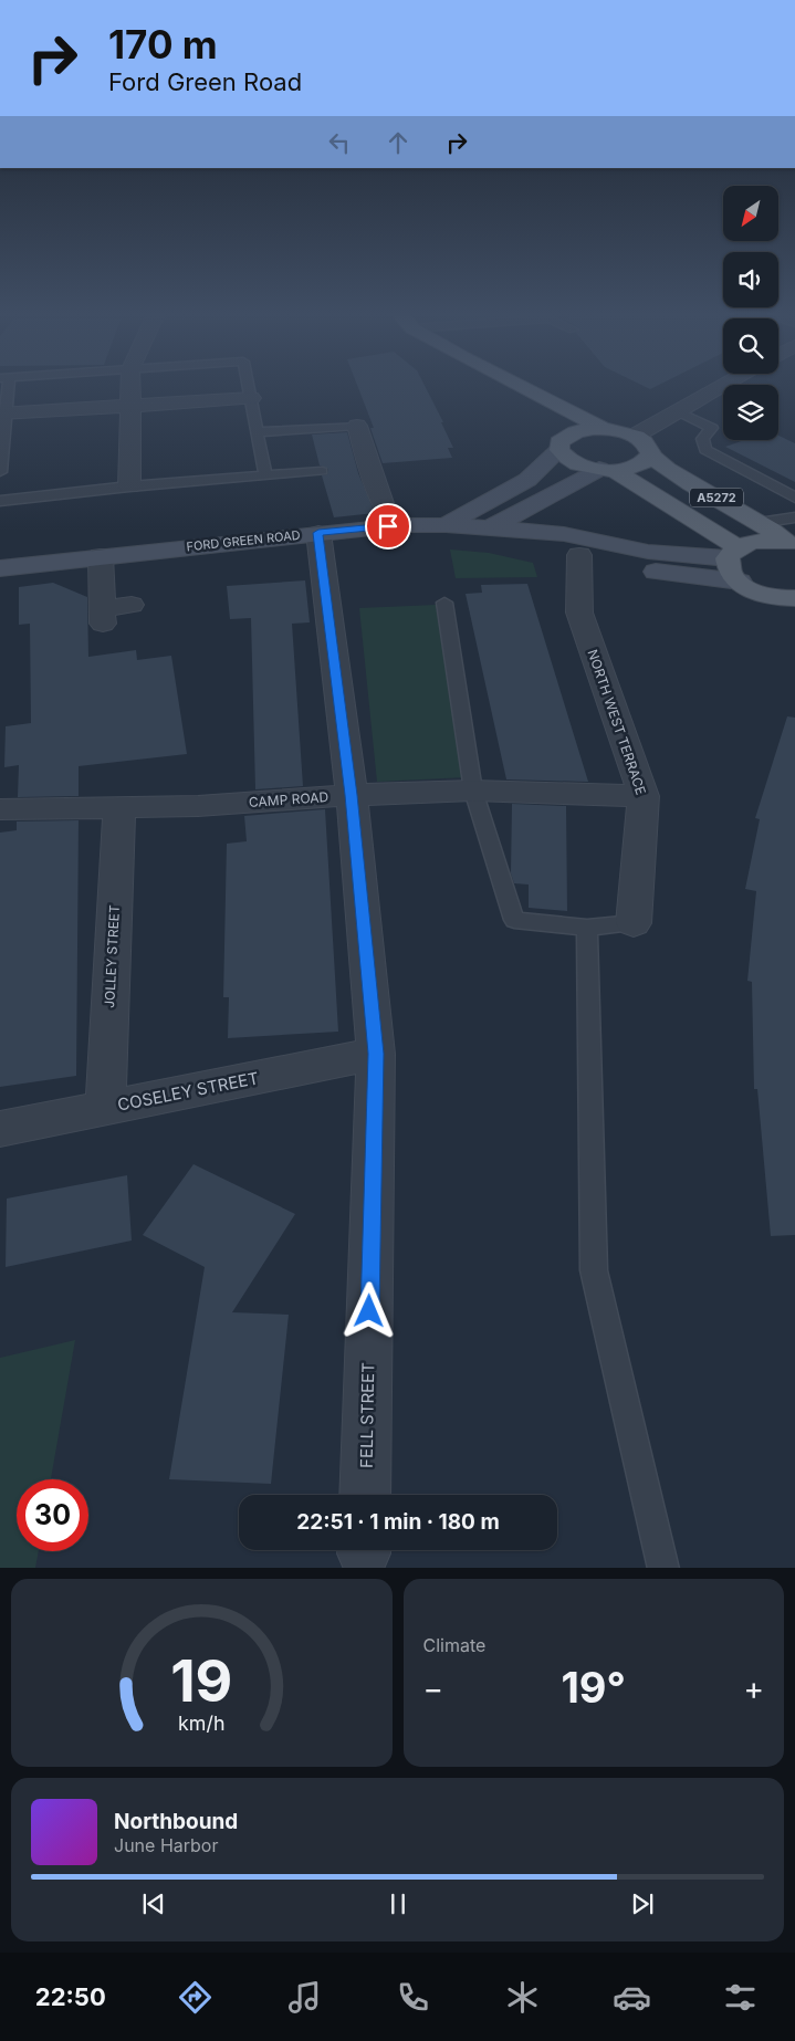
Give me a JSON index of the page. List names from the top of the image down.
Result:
{
  "streets": {
    "main road": ["A5272", "FORD GREEN ROAD"],
    "street": [
      "NORTH WEST TERRACE",
      "CAMP ROAD",
      "JOLLEY STREET",
      "COSELEY STREET",
      "FELL STREET"
    ]
  },
  "crossings": [
    ["FORD GREEN ROAD", "FELL STREET"],
    ["NORTH WEST TERRACE", "CAMP ROAD"],
    ["CAMP ROAD", "JOLLEY STREET"],
    ["CAMP ROAD", "FELL STREET"],
    ["JOLLEY STREET", "COSELEY STREET"],
    ["COSELEY STREET", "FELL STREET"]
  ],
  "north": "bottom left",
  "page": {
    "turn": ["170 m", "Ford Green Road"],
    "limit": "30",
    "trip": "22:51 · 1 min · 180 m",
    "tile": "Climate",
    "heat": ["−", "19°", "+"],
    "song": ["Northbound", "June Harbor"],
    "tabs": "22:50",
    "gauge": ["19", "km/h"]
  }
}
